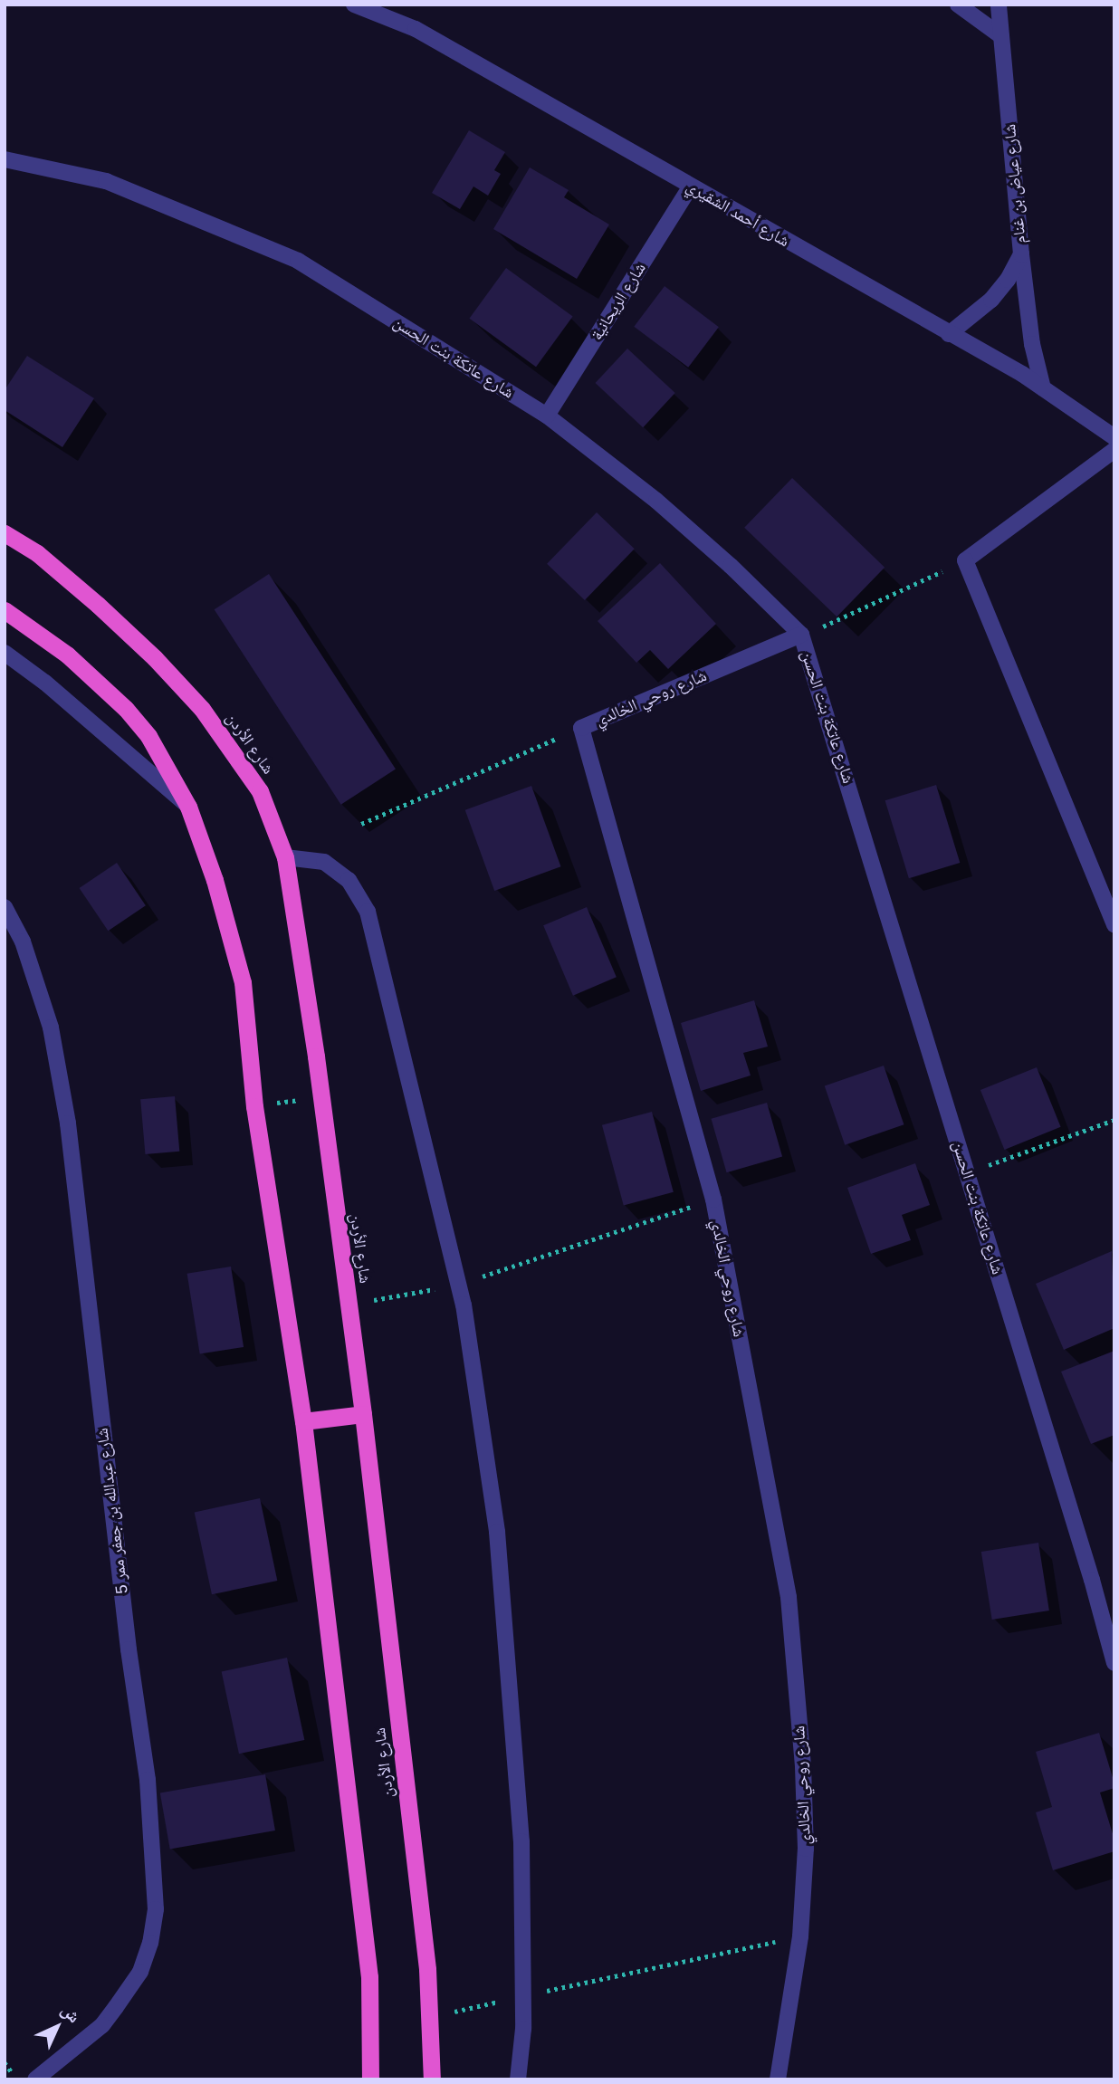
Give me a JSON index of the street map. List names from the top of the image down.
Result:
{
  "streets": {
    "highway": ["شارع الأردن"],
    "street": [
      "شارع عياض بن غنام",
      "شارع أحمد الشقيري",
      "شارع الريحانية",
      "شارع عاتكة بنت الحسن",
      "شارع روحي الخالدي",
      "شارع عبدالله بن جعفر ممر 5"
    ]
  },
  "crossings": [
    ["شارع عياض بن غنام", "شارع أحمد الشقيري"],
    ["شارع أحمد الشقيري", "شارع الريحانية"],
    ["شارع الريحانية", "شارع عاتكة بنت الحسن"],
    ["شارع عاتكة بنت الحسن", "شارع روحي الخالدي"]
  ],
  "north": "top right"
}
